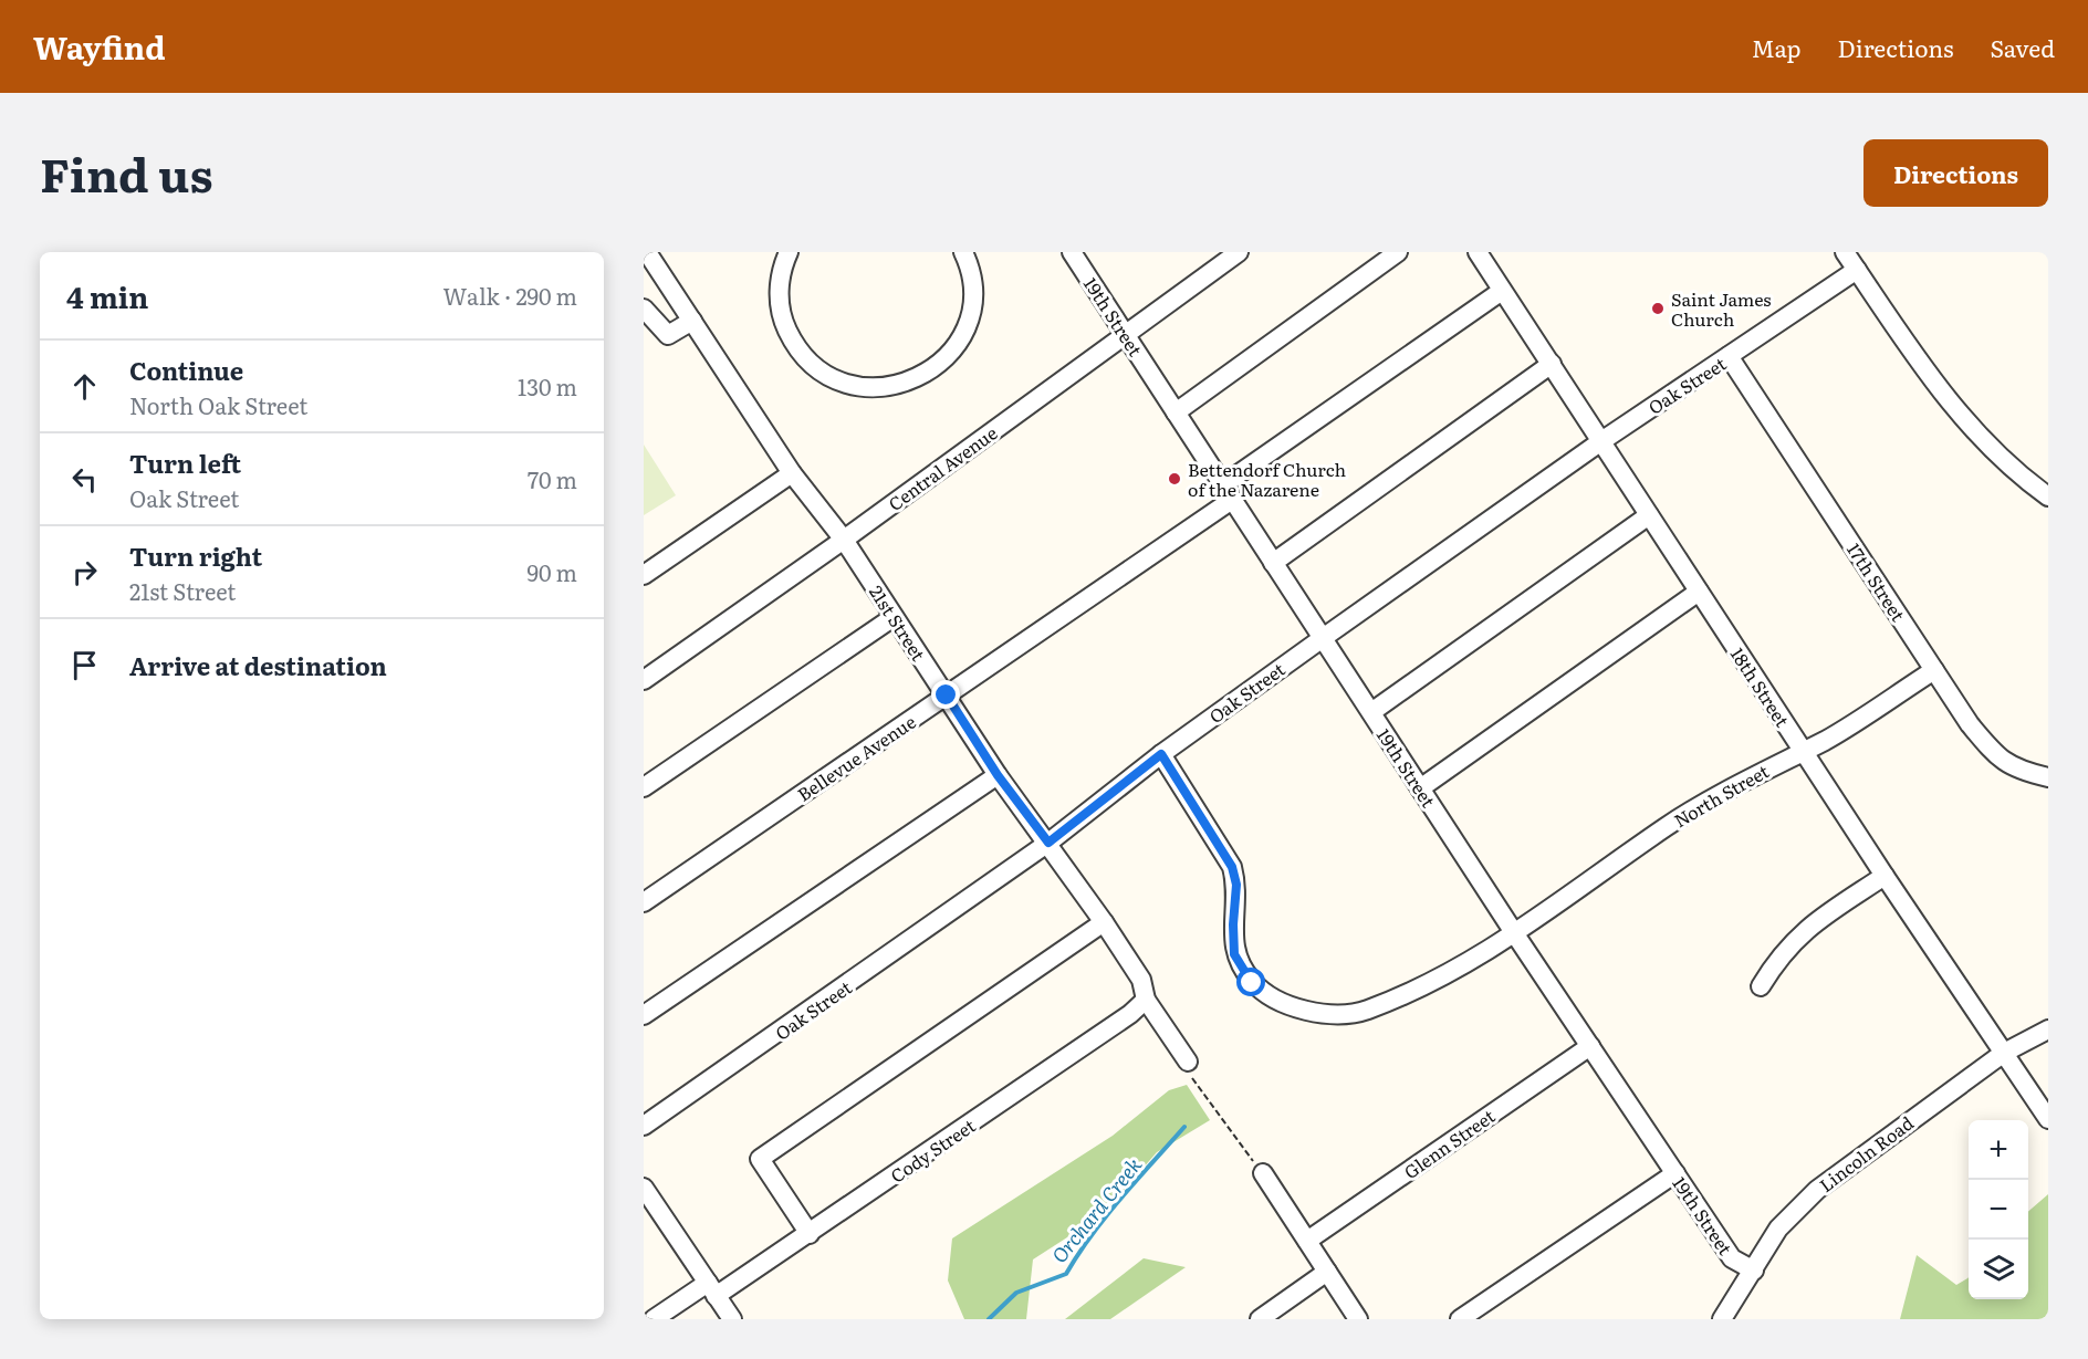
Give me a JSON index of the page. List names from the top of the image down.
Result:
{
  "streets": {
    "street": [
      "19th Street",
      "Oak Street",
      "Central Avenue",
      "17th Street",
      "21st Street",
      "18th Street",
      "Bellevue Avenue",
      "North Street",
      "Glenn Street",
      "Cody Street",
      "Lincoln Road"
    ]
  },
  "crossings": [
    ["19th Street", "Oak Street"],
    ["19th Street", "Central Avenue"],
    ["19th Street", "Bellevue Avenue"],
    ["19th Street", "North Street"],
    ["19th Street", "Glenn Street"],
    ["19th Street", "Lincoln Road"],
    ["Oak Street", "17th Street"],
    ["Oak Street", "21st Street"],
    ["Oak Street", "18th Street"],
    ["Oak Street", "North Street"],
    ["Central Avenue", "21st Street"],
    ["17th Street", "North Street"],
    ["21st Street", "Bellevue Avenue"],
    ["21st Street", "Cody Street"],
    ["18th Street", "Bellevue Avenue"],
    ["18th Street", "North Street"],
    ["18th Street", "Lincoln Road"]
  ],
  "water": ["Orchard Creek"],
  "places": ["Saint James Church", "Bettendorf Church of the Nazarene"],
  "page": {
    "header": "Wayfind",
    "nav": ["Map", "Directions", "Saved"],
    "title": "Find us",
    "buttons": "Directions",
    "heading": ["4 min", "Walk · 290 m"],
    "list": [
      ["Continue", "North Oak Street", "130 m"],
      ["Turn left", "Oak Street", "70 m"],
      ["Turn right", "21st Street", "90 m"],
      "Arrive at destination"
    ],
    "map_buttons": ["+", "−"]
  }
}
